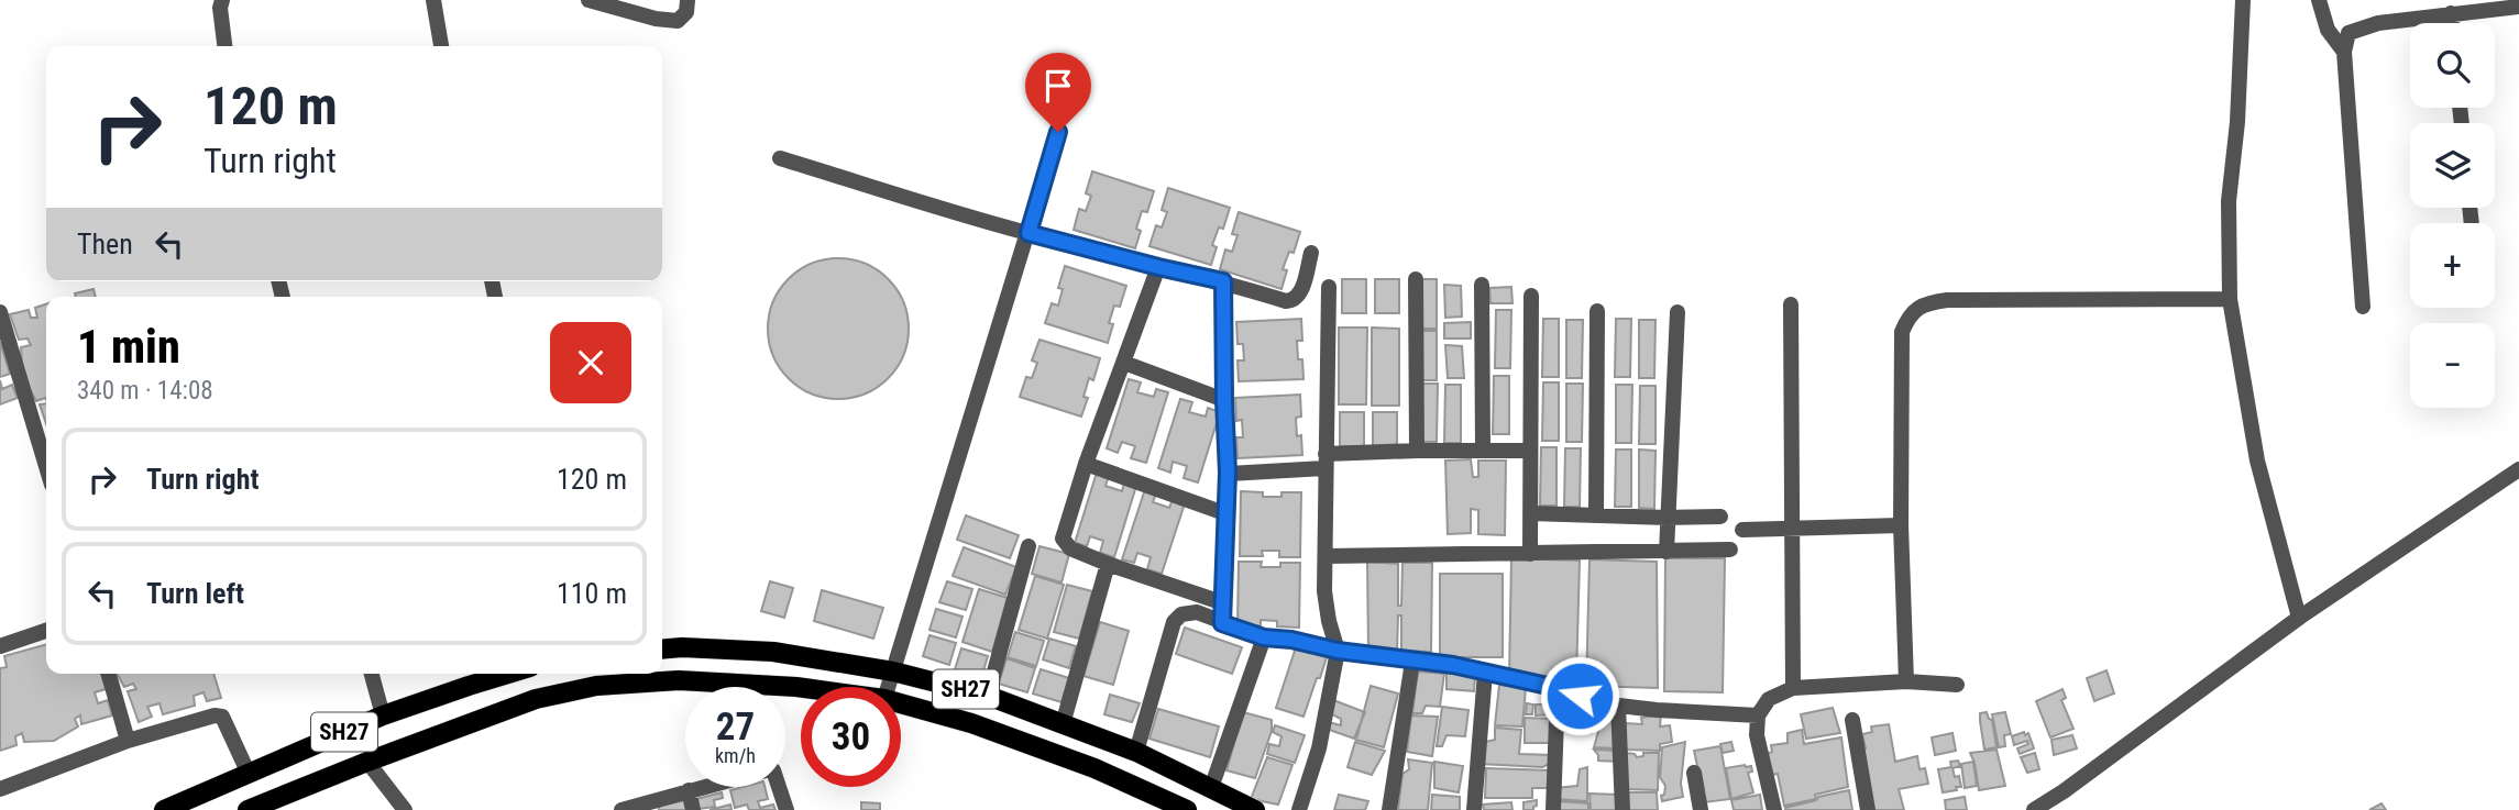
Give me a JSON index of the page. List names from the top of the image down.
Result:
{
  "streets": {
    "main road": ["SH27"]
  },
  "page": {
    "map_buttons": ["+", "−"],
    "turn": ["120 m", "Turn right"],
    "then": "Then",
    "heading": ["1 min", "340 m · 14:08"],
    "list": [
      {
        "name": "Turn right",
        "value": "120 m"
      },
      {
        "name": "Turn left",
        "value": "110 m"
      }
    ],
    "speed": "27 km/h",
    "limit": "30"
  }
}
